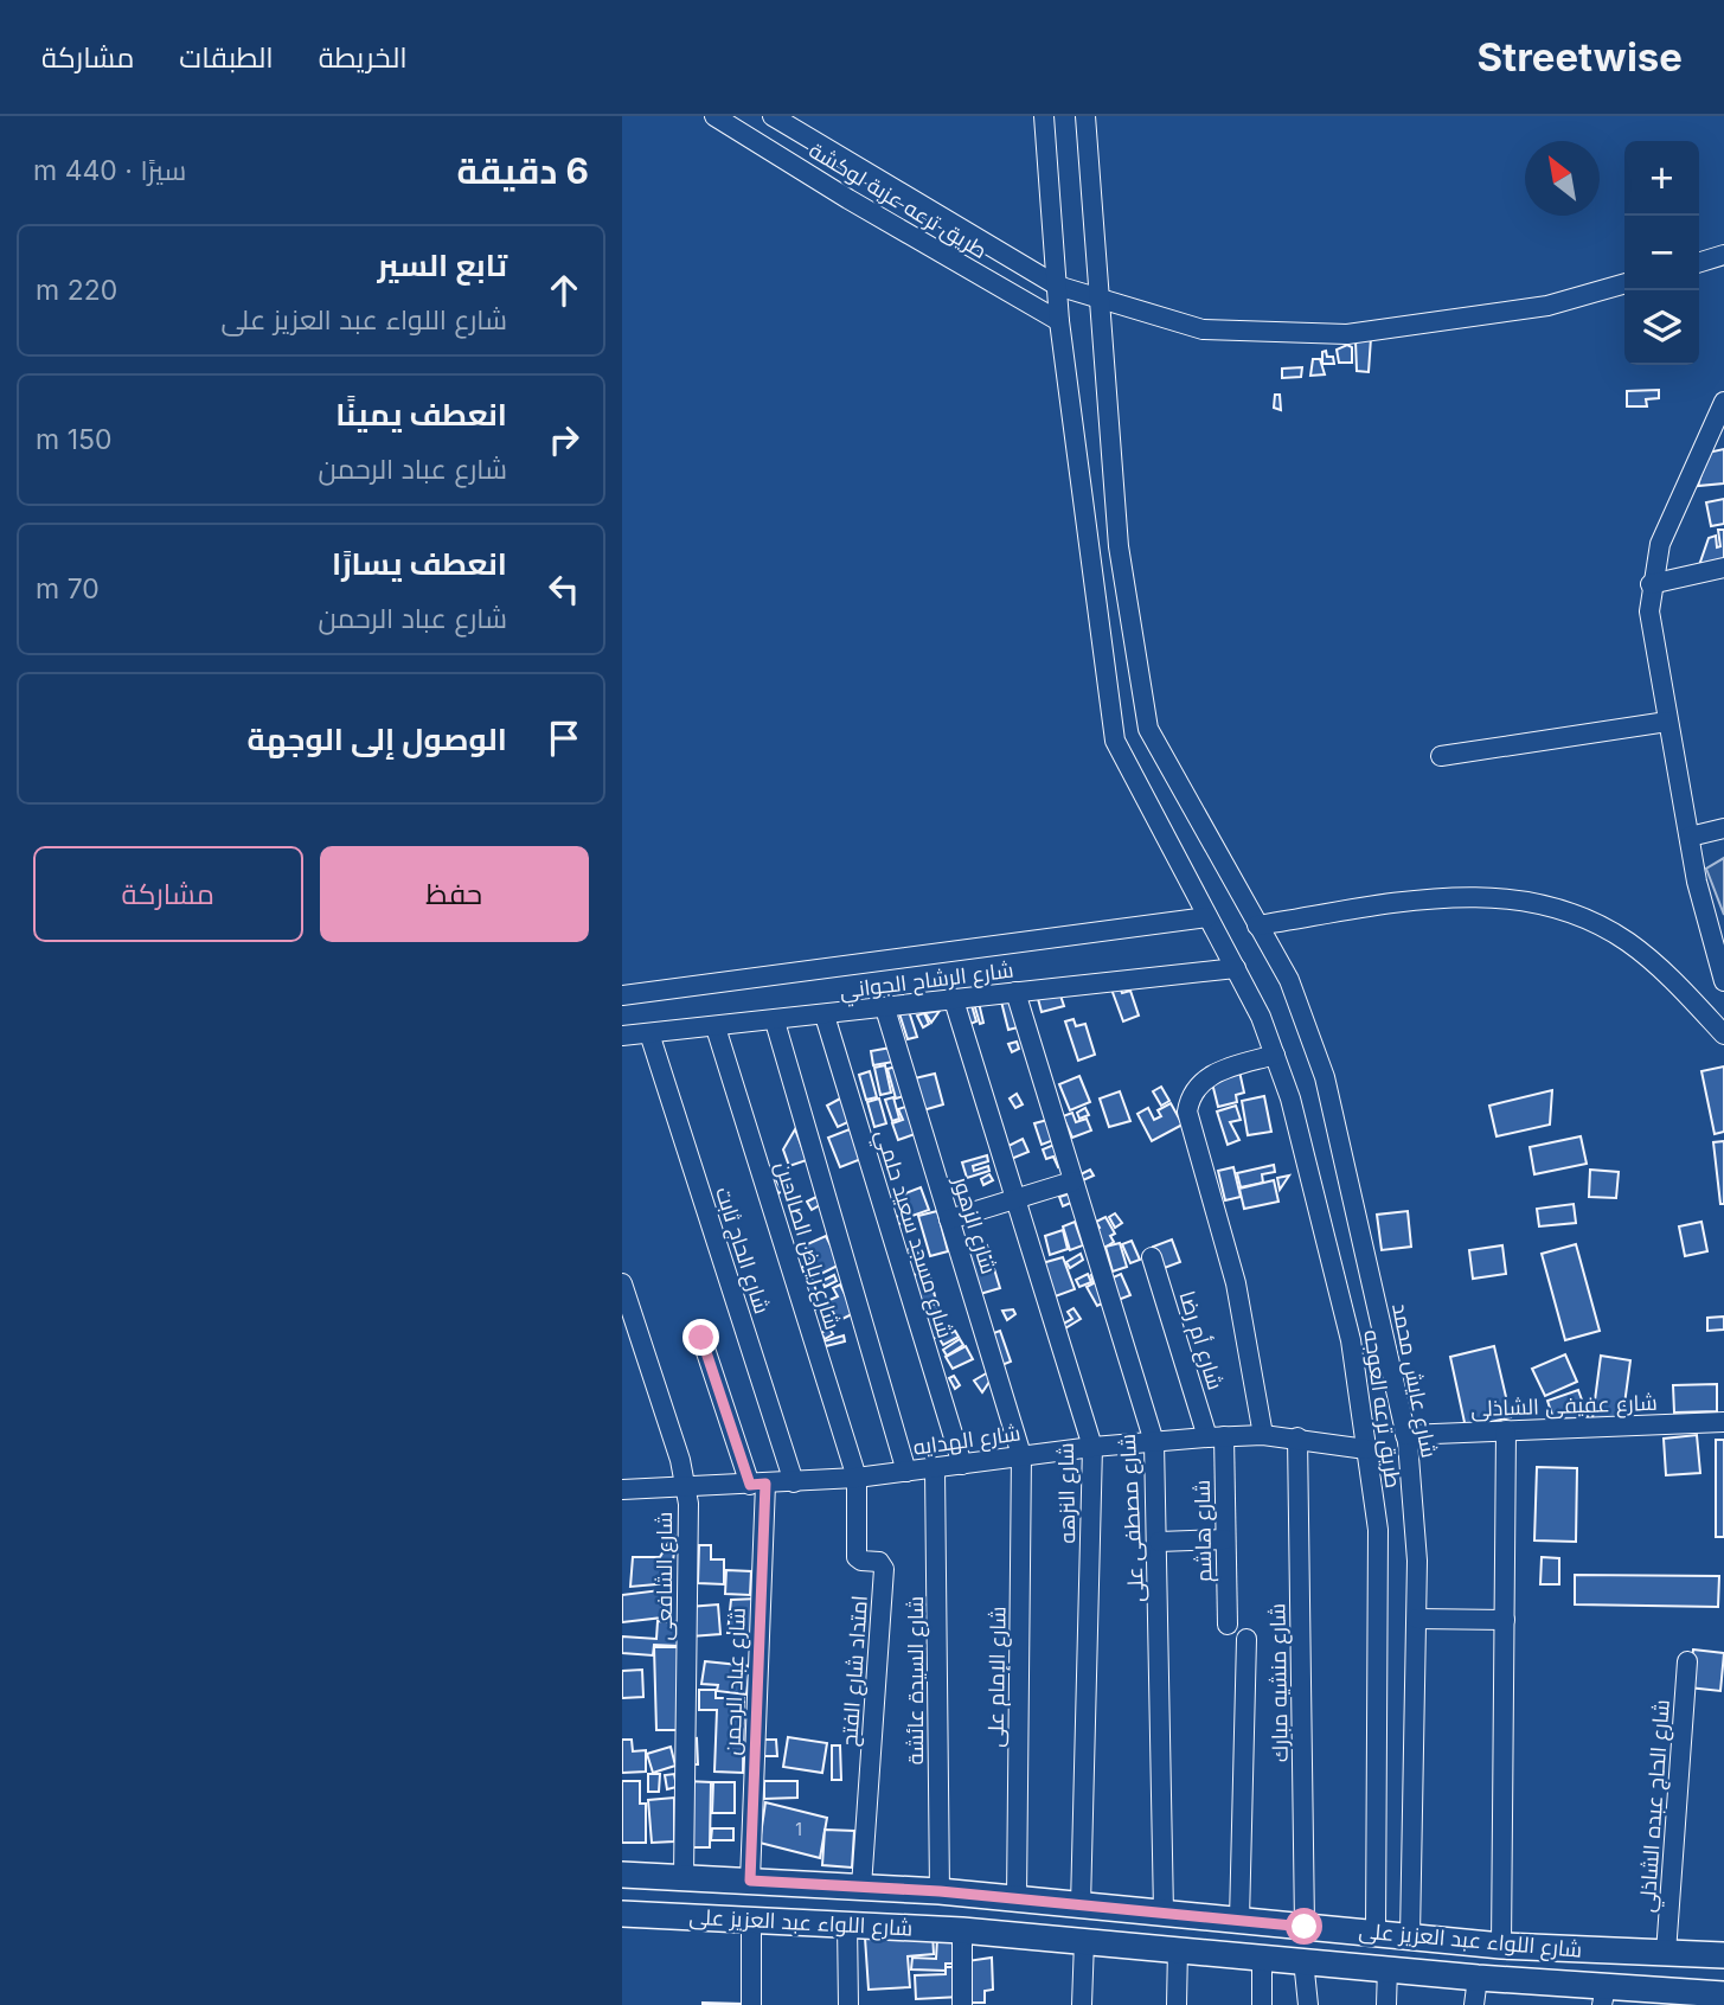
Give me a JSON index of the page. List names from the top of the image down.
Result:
{
  "streets": {
    "main road": ["شارع اللواء عبد العزيز على"],
    "street": [
      "طريق ترعه عزبة لوكشة",
      "شارع الرشاح الجواني",
      "شارع الزهور",
      "شارع مسجد سعيد حلمي",
      "شارع رياض الصالحىن",
      "شارع الحاج ثابت",
      "شارع أم رضا",
      "شارع عايش محمد",
      "شارع عفيفى الشاذلى",
      "طريق ترعه العوجه",
      "شارع الهدايه",
      "شارع النزهه",
      "شارع مصطفى على",
      "شارع هاشم",
      "شارع الشافعى",
      "امتداد شارع الفتح",
      "شارع الإمام على",
      "شارع السيدة عائشة",
      "شارع عباد الرحمن",
      "شارع منشيه مبارك",
      "شارع الحاج عبده الشاذلي"
    ]
  },
  "crossings": [
    ["طريق ترعه عزبة لوكشة", "شارع عايش محمد"],
    ["طريق ترعه عزبة لوكشة", "طريق ترعه العوجه"],
    ["شارع الرشاح الجواني", "شارع الزهور"],
    ["شارع الرشاح الجواني", "شارع مسجد سعيد حلمي"],
    ["شارع الرشاح الجواني", "شارع رياض الصالحىن"],
    ["شارع الرشاح الجواني", "شارع الحاج ثابت"],
    ["شارع الرشاح الجواني", "طريق ترعه العوجه"],
    ["شارع الرشاح الجواني", "شارع النزهه"],
    ["شارع الرشاح الجواني", "شارع مصطفى على"],
    ["شارع الزهور", "شارع الهدايه"],
    ["شارع الزهور", "شارع الإمام على"],
    ["شارع مسجد سعيد حلمي", "شارع الهدايه"],
    ["شارع رياض الصالحىن", "شارع الهدايه"],
    ["شارع رياض الصالحىن", "امتداد شارع الفتح"],
    ["شارع الحاج ثابت", "شارع الهدايه"],
    ["شارع أم رضا", "شارع الهدايه"],
    ["شارع أم رضا", "شارع هاشم"],
    ["شارع عايش محمد", "شارع عفيفى الشاذلى"],
    ["شارع عايش محمد", "شارع اللواء عبد العزيز على"],
    ["طريق ترعه العوجه", "شارع الهدايه"],
    ["طريق ترعه العوجه", "شارع اللواء عبد العزيز على"],
    ["شارع الهدايه", "شارع النزهه"],
    ["شارع الهدايه", "شارع مصطفى على"],
    ["شارع الهدايه", "شارع هاشم"],
    ["شارع الهدايه", "شارع الشافعى"],
    ["شارع الهدايه", "امتداد شارع الفتح"],
    ["شارع الهدايه", "شارع الإمام على"],
    ["شارع الهدايه", "شارع السيدة عائشة"],
    ["شارع الهدايه", "شارع عباد الرحمن"],
    ["شارع الهدايه", "شارع منشيه مبارك"],
    ["شارع النزهه", "شارع اللواء عبد العزيز على"],
    ["شارع مصطفى على", "شارع اللواء عبد العزيز على"],
    ["شارع الشافعى", "شارع اللواء عبد العزيز على"],
    ["امتداد شارع الفتح", "شارع اللواء عبد العزيز على"],
    ["شارع الإمام على", "شارع اللواء عبد العزيز على"],
    ["شارع السيدة عائشة", "شارع اللواء عبد العزيز على"],
    ["شارع عباد الرحمن", "شارع اللواء عبد العزيز على"],
    ["شارع منشيه مبارك", "شارع اللواء عبد العزيز على"],
    ["شارع الحاج عبده الشاذلي", "شارع اللواء عبد العزيز على"]
  ],
  "house_numbers": ["1"],
  "north": "top left",
  "page": {
    "header": "Streetwise",
    "nav": ["الخريطة", "الطبقات", "مشاركة"],
    "heading": ["6 دقيقة", "سيرًا · 440 m"],
    "map_buttons": ["+", "−"],
    "list": [
      ["تابع السير", "شارع اللواء عبد العزيز على", "220 m"],
      ["انعطف يمينًا", "شارع عباد الرحمن", "150 m"],
      ["انعطف يسارًا", "شارع عباد الرحمن", "70 m"],
      "الوصول إلى الوجهة"
    ],
    "buttons": ["حفظ", "مشاركة"]
  }
}
